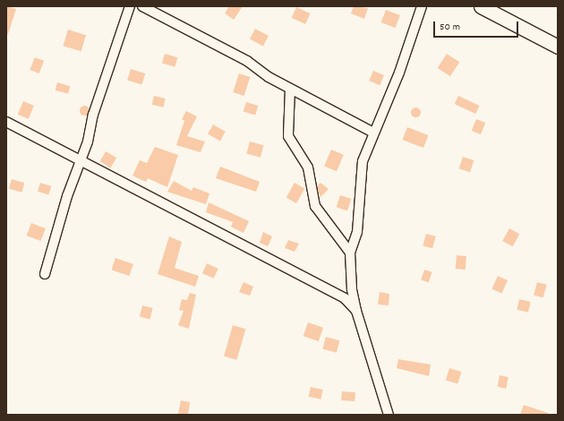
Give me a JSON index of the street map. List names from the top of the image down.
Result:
{
  "scale_bar": "50 m"
}
